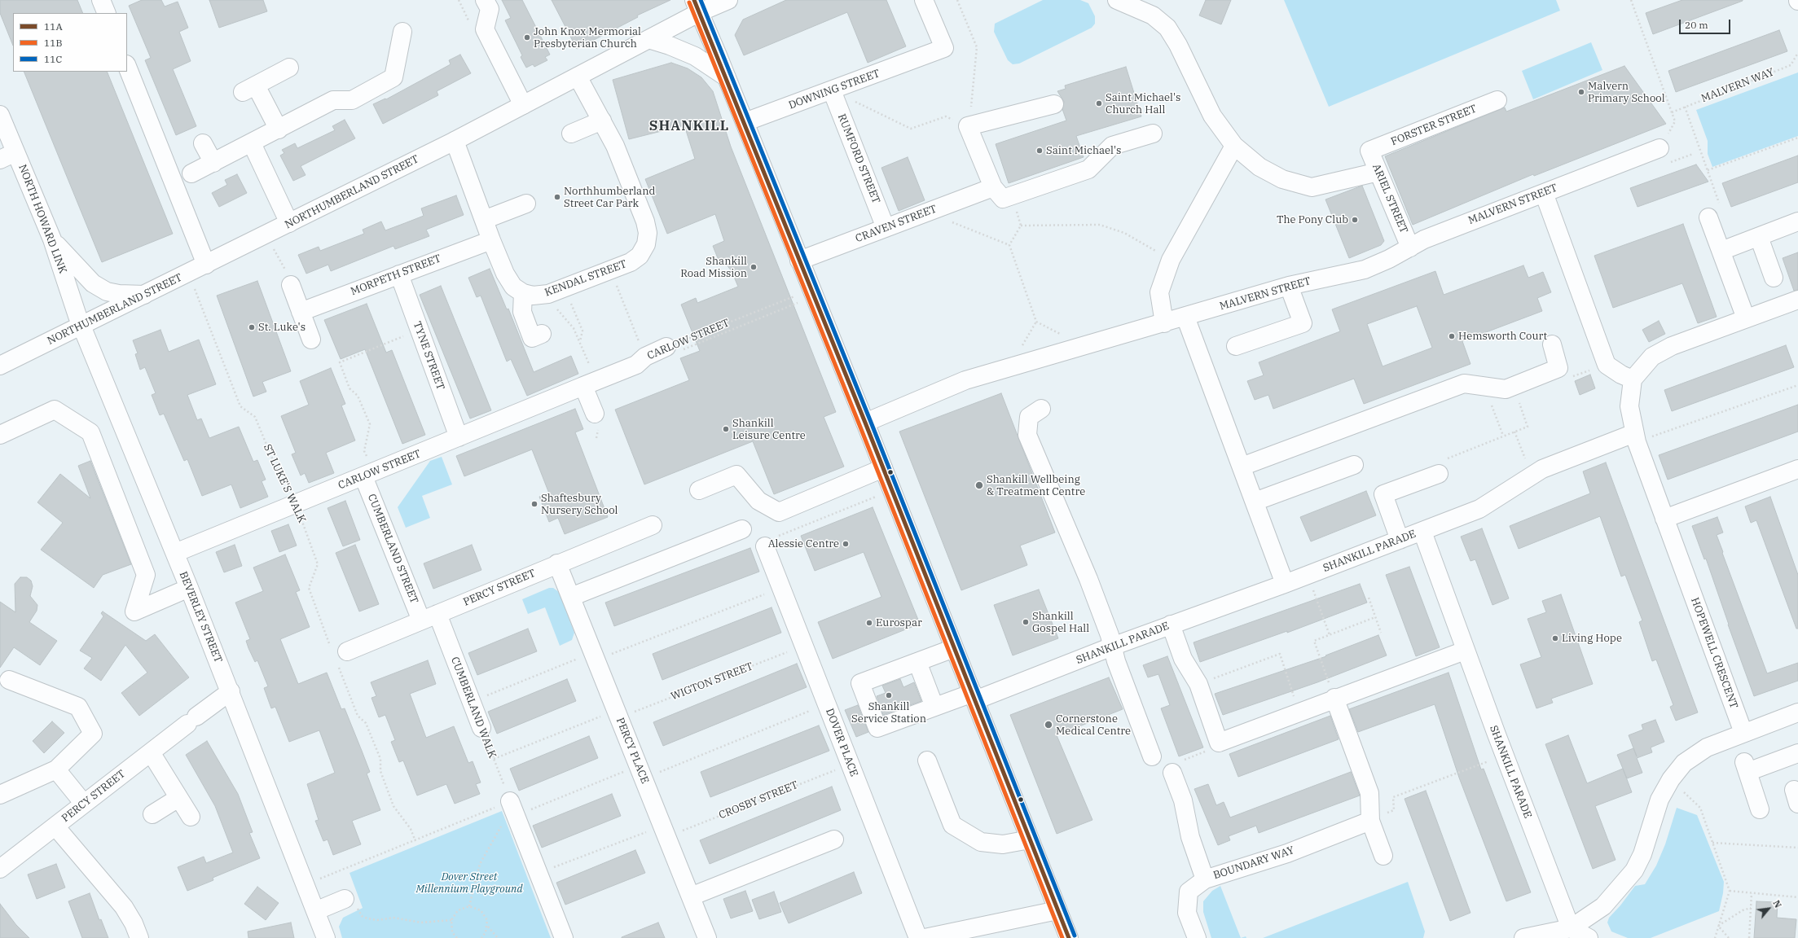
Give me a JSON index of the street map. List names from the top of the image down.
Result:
{
  "streets": {
    "street": [
      "DOWNING STREET",
      "FORSTER STREET",
      "RUMFORD STREET",
      "NORTHUMBERLAND STREET",
      "ARIEL STREET",
      "MALVERN STREET",
      "NORTH HOWARD LINK",
      "CRAVEN STREET",
      "MORPETH STREET",
      "KENDAL STREET",
      "CARLOW STREET",
      "TYNE STREET",
      "CUMBERLAND STREET",
      "SHANKILL PARADE",
      "PERCY STREET",
      "BEVERLEY STREET",
      "HOPEWELL CRESCENT",
      "CUMBERLAND WALK",
      "DOVER PLACE",
      "PERCY PLACE",
      "BOUNDARY WAY"
    ],
    "path": [
      "MALVERN WAY",
      "ST LUKE'S WALK",
      "WIGTON STREET",
      "CROSBY STREET"
    ]
  },
  "crossings": [
    ["DOWNING STREET", "RUMFORD STREET"],
    ["FORSTER STREET", "ARIEL STREET"],
    ["RUMFORD STREET", "CRAVEN STREET"],
    ["NORTHUMBERLAND STREET", "NORTH HOWARD LINK"],
    ["NORTHUMBERLAND STREET", "KENDAL STREET"],
    ["NORTHUMBERLAND STREET", "ST LUKE'S WALK"],
    ["NORTHUMBERLAND STREET", "BEVERLEY STREET"],
    ["ARIEL STREET", "MALVERN STREET"],
    ["NORTH HOWARD LINK", "BEVERLEY STREET"],
    ["MORPETH STREET", "TYNE STREET"],
    ["CARLOW STREET", "TYNE STREET"],
    ["CARLOW STREET", "ST LUKE'S WALK"],
    ["CARLOW STREET", "CUMBERLAND STREET"],
    ["CARLOW STREET", "BEVERLEY STREET"],
    ["ST LUKE'S WALK", "PERCY STREET"],
    ["CUMBERLAND STREET", "PERCY STREET"],
    ["CUMBERLAND STREET", "CUMBERLAND WALK"],
    ["PERCY STREET", "BEVERLEY STREET"],
    ["PERCY STREET", "CUMBERLAND WALK"],
    ["PERCY STREET", "PERCY PLACE"],
    ["WIGTON STREET", "CUMBERLAND WALK"],
    ["WIGTON STREET", "DOVER PLACE"],
    ["WIGTON STREET", "PERCY PLACE"],
    ["DOVER PLACE", "CROSBY STREET"],
    ["PERCY PLACE", "CROSBY STREET"]
  ],
  "districts": ["SHANKILL"],
  "parks": ["Dover Street Millennium Playground"],
  "places": [
    "John Knox Mermorial Presbyterian Church",
    "Malvern Primary School",
    "Saint Michael's Church Hall",
    "Saint Michael's",
    "Northhumberland Street Car Park",
    "The Pony Club",
    "Shankill Road Mission",
    "St. Luke's",
    "Hemsworth Court",
    "Shankill Leisure Centre",
    "Shankill Wellbeing & Treatment Centre",
    "Shaftesbury Nursery School",
    "Alessie Centre",
    "Shankill Gospel Hall",
    "Eurospar",
    "Living Hope",
    "Shankill Service Station",
    "Cornerstone Medical Centre"
  ],
  "lines": ["transit line 11A", "transit line 11C", "transit line 11B"],
  "legend": ["11A", "11B", "11C"],
  "scale_bar": "20 m",
  "north": "top right"
}
